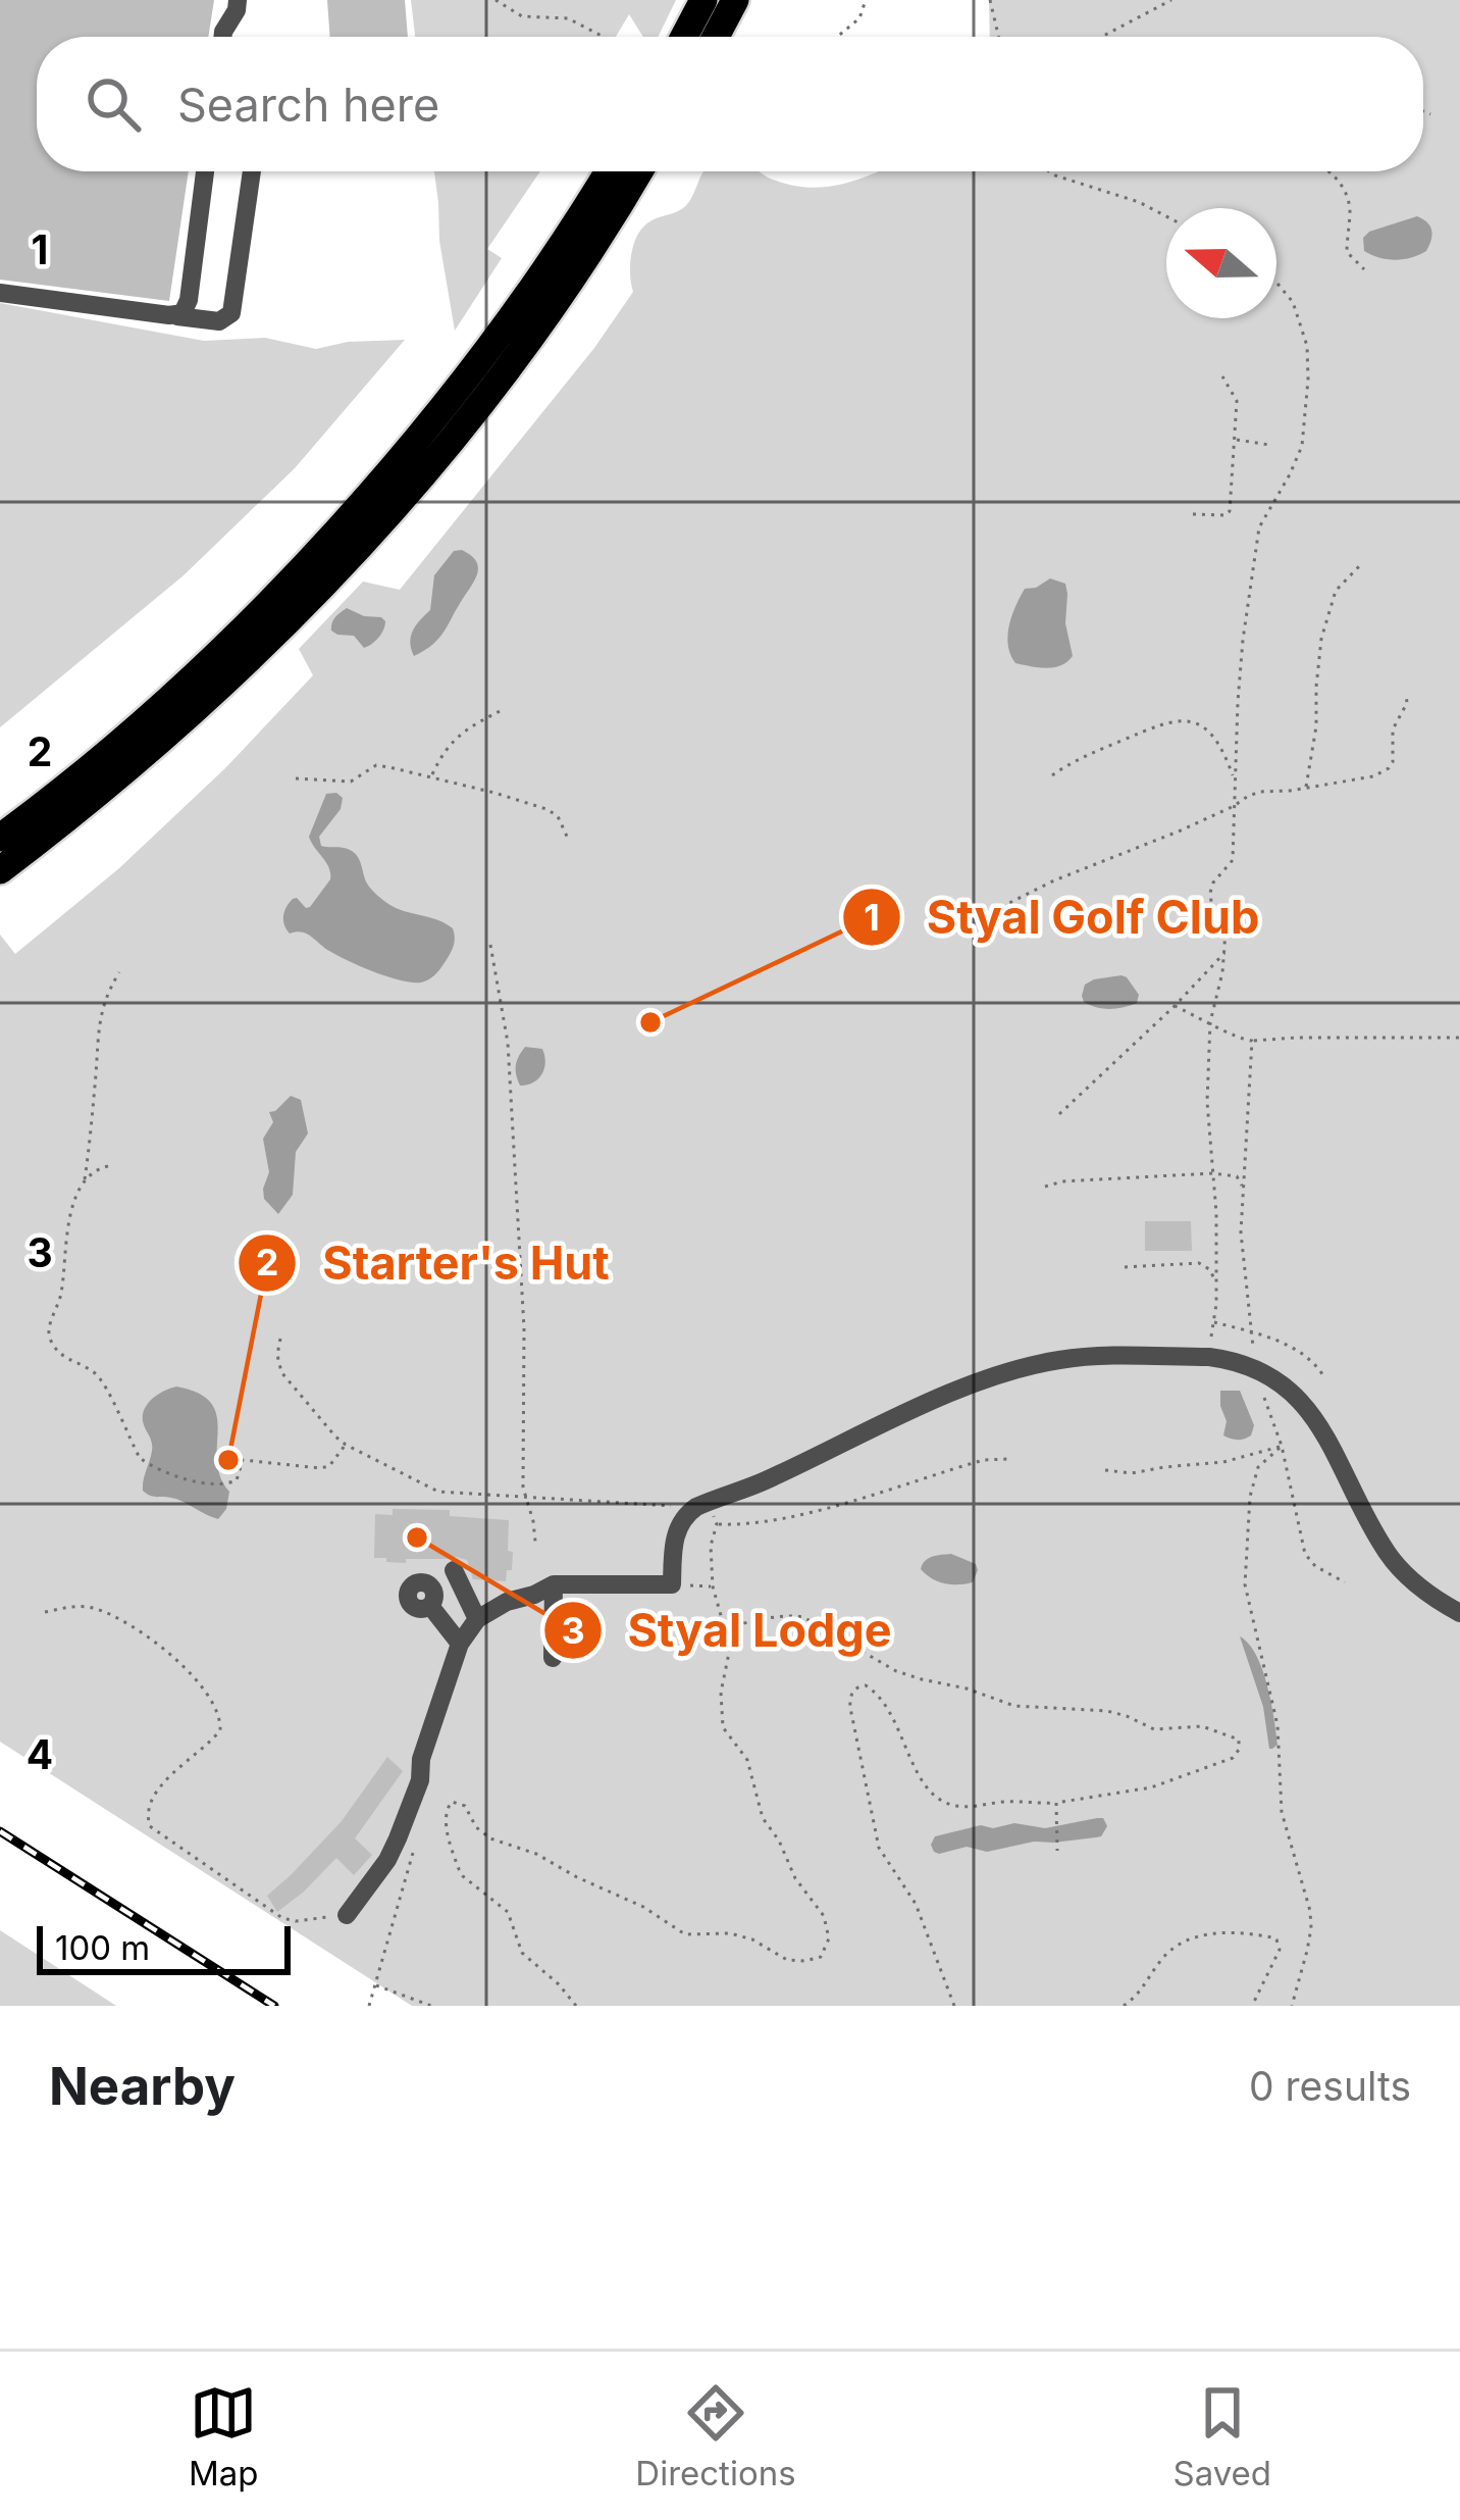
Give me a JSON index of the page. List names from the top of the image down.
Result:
{
  "places": ["Styal Golf Club", "Starter's Hut", "Styal Lodge"],
  "scale_bar": "100 m",
  "north": "left",
  "page": {
    "search": "Search here",
    "scale": "100 m",
    "heading": ["Nearby", "0 results"],
    "nav": ["Map", "Directions", "Saved"]
  },
  "grid": {
    "rows": [
      "1",
      "2",
      "3",
      "4"
    ]
  }
}
